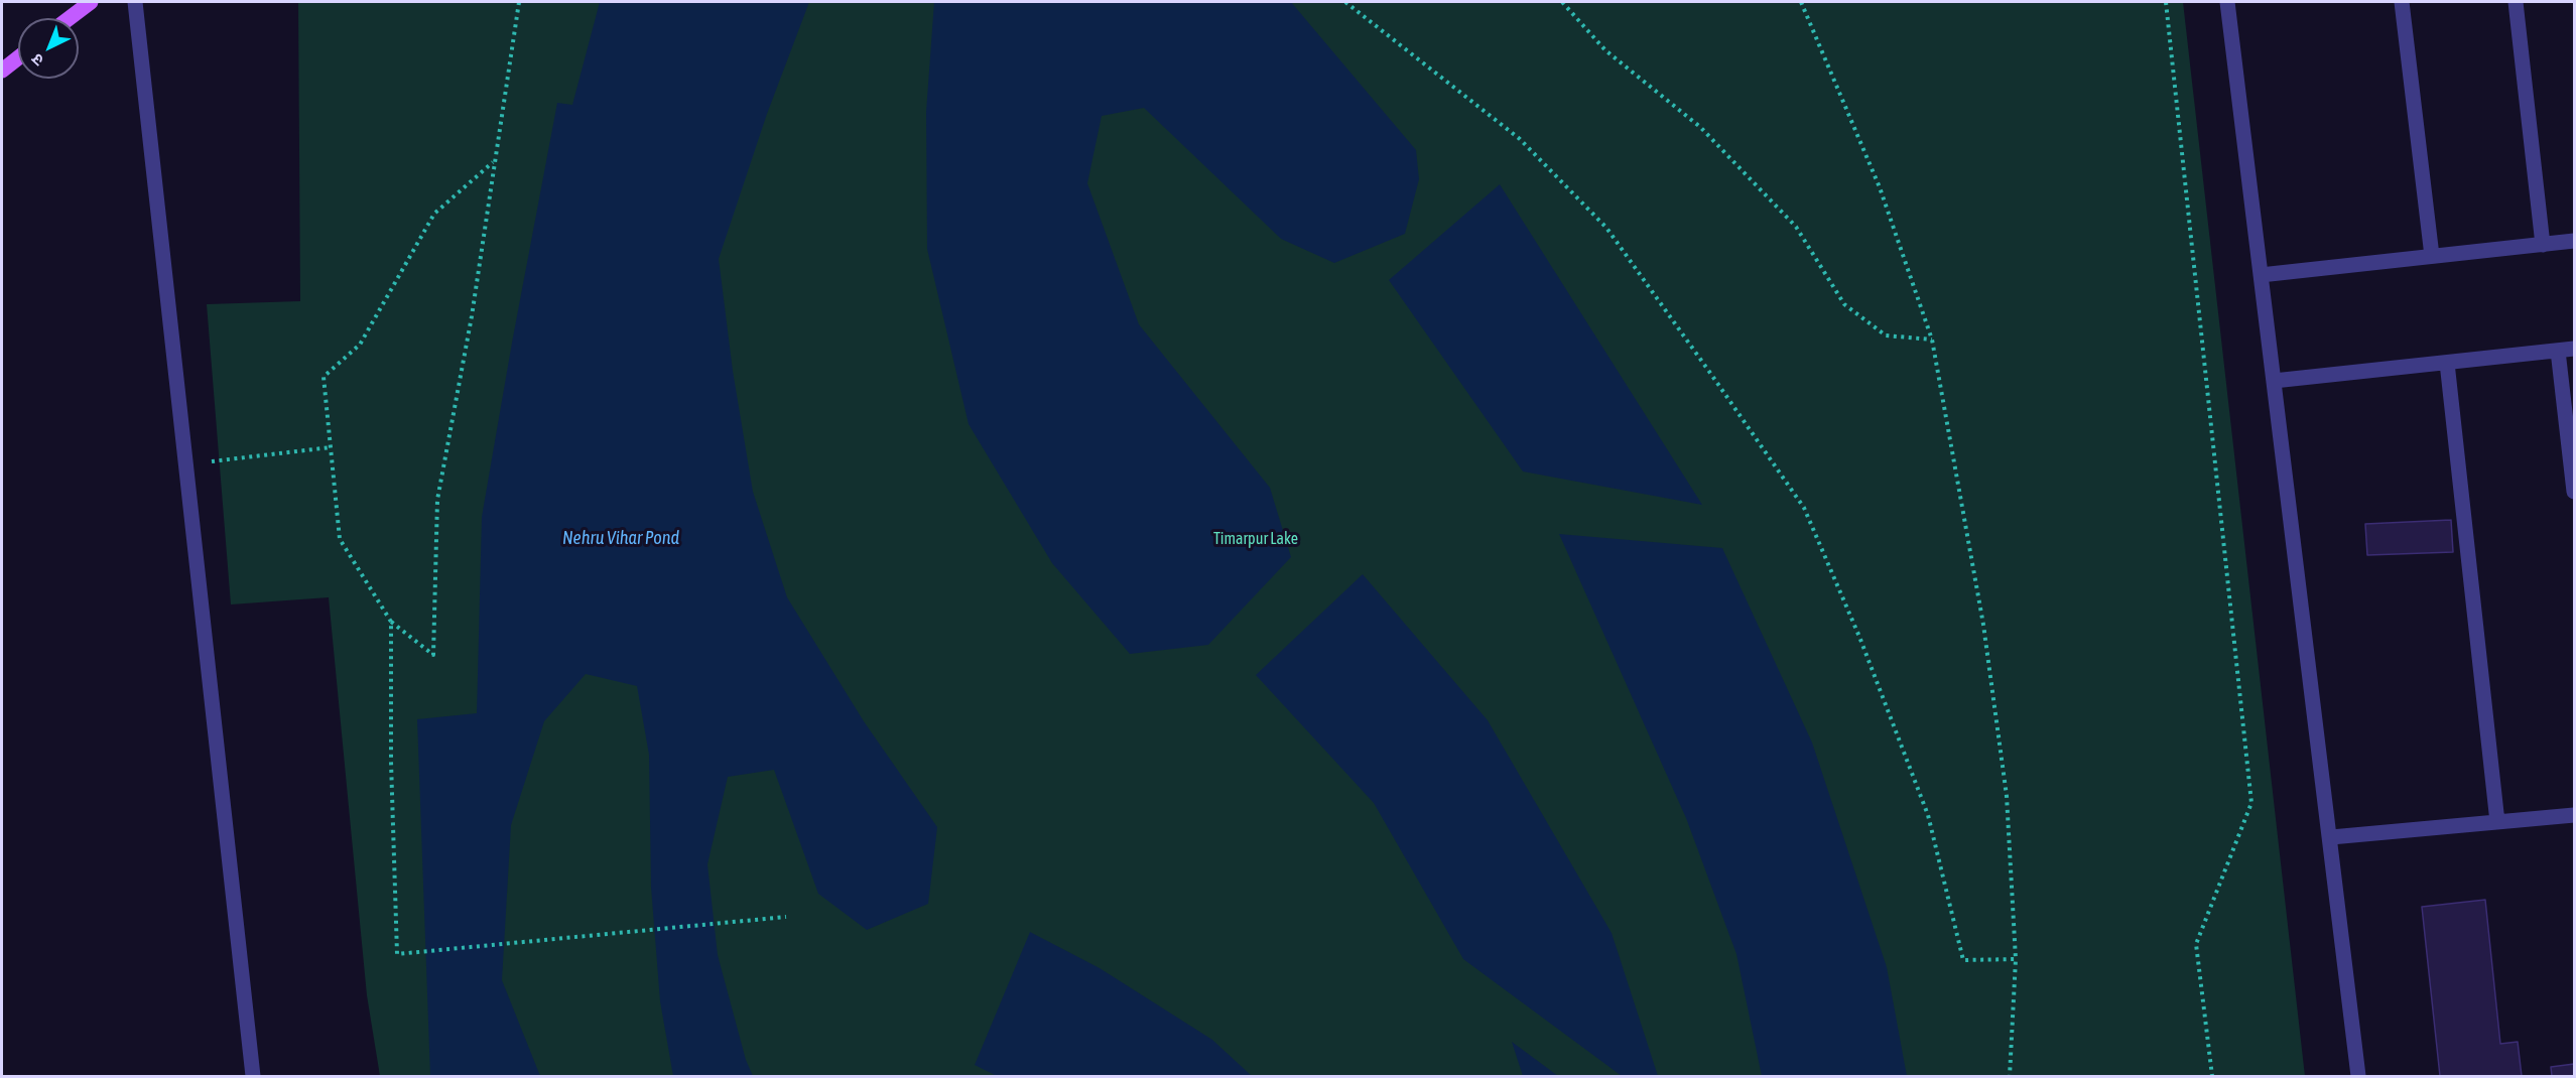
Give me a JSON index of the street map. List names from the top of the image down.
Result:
{
  "water": ["Nehru Vihar Pond"],
  "parks": ["Timarpur Lake"],
  "north": "bottom left"
}
